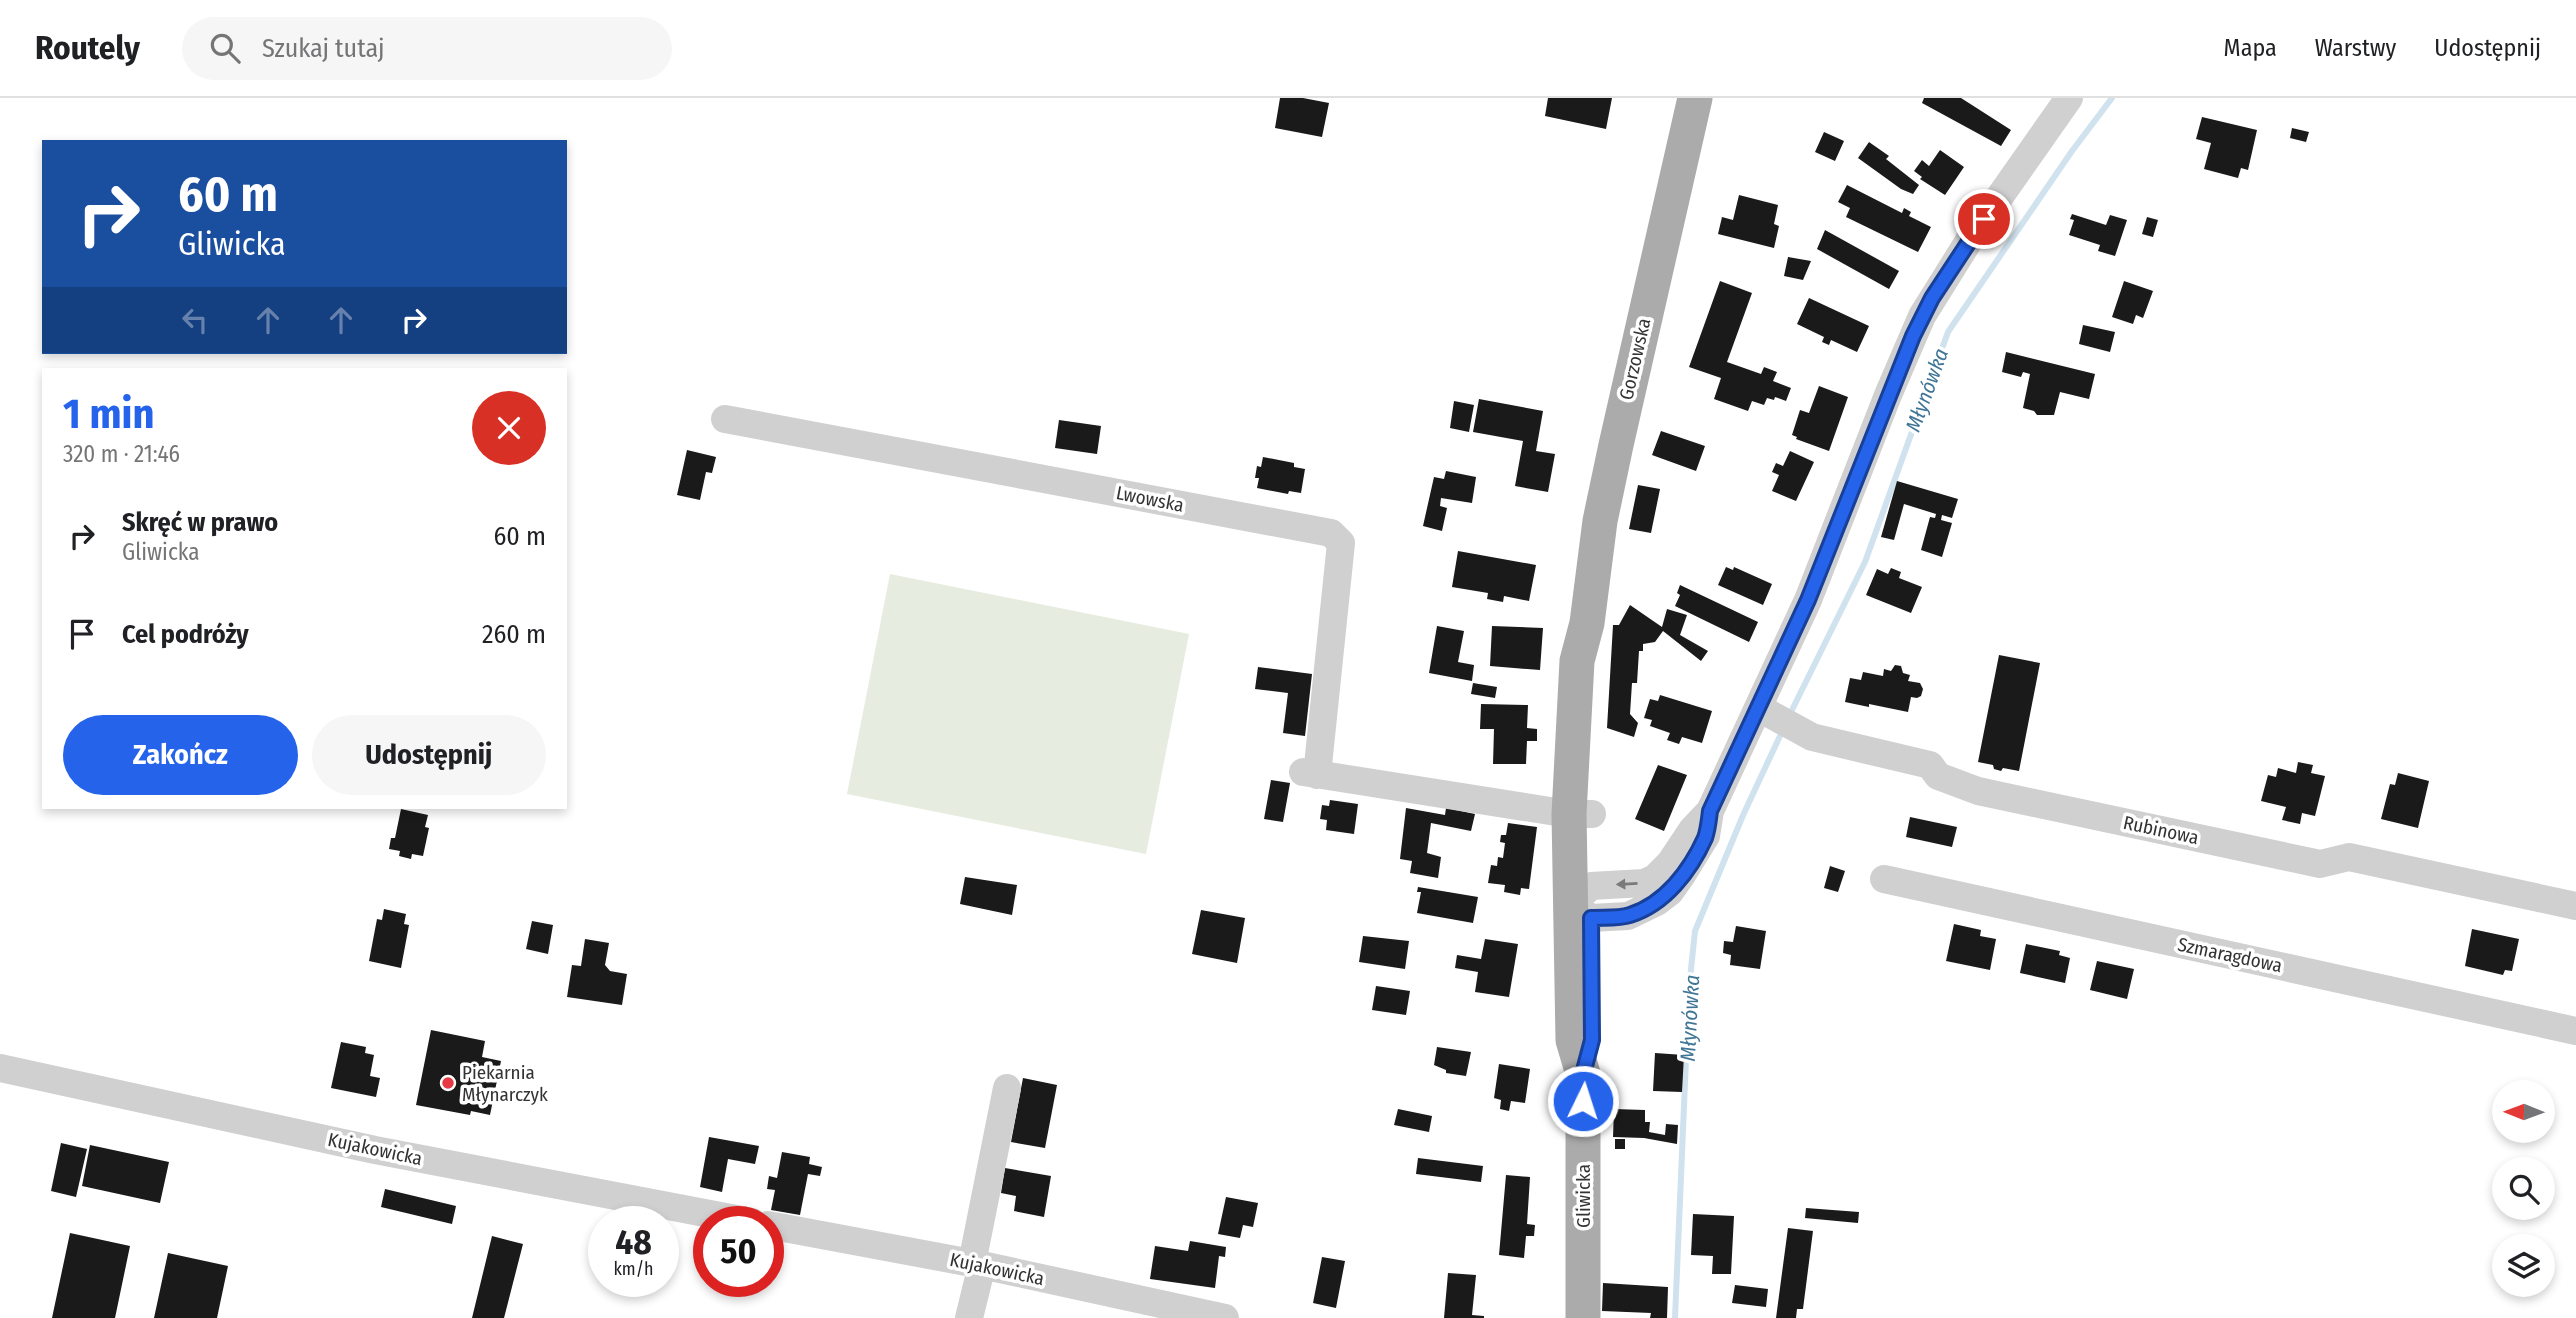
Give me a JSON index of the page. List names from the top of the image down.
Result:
{
  "streets": {
    "main road": ["Gorzowska", "Gliwicka"],
    "street": [
      "Lwowska",
      "Rubinowa",
      "Szmaragdowa",
      "Kujakowicka"
    ]
  },
  "crossings": [
    ["Gorzowska", "Lwowska"],
    ["Gorzowska", "Gliwicka"]
  ],
  "water": ["Młynówka"],
  "places": ["Piekarnia Młynarczyk"],
  "north": "left",
  "page": {
    "header": "Routely",
    "search": "Szukaj tutaj",
    "nav": ["Mapa", "Warstwy", "Udostępnij"],
    "turn": ["60 m", "Gliwicka"],
    "heading": ["1 min", "320 m · 21:46"],
    "list": [
      {
        "name": "Skręć w prawo",
        "note": "Gliwicka",
        "value": "60 m"
      },
      {
        "name": "Cel podróży",
        "value": "260 m"
      }
    ],
    "buttons": ["Zakończ", "Udostępnij"],
    "speed": "48 km/h",
    "limit": "50"
  }
}
